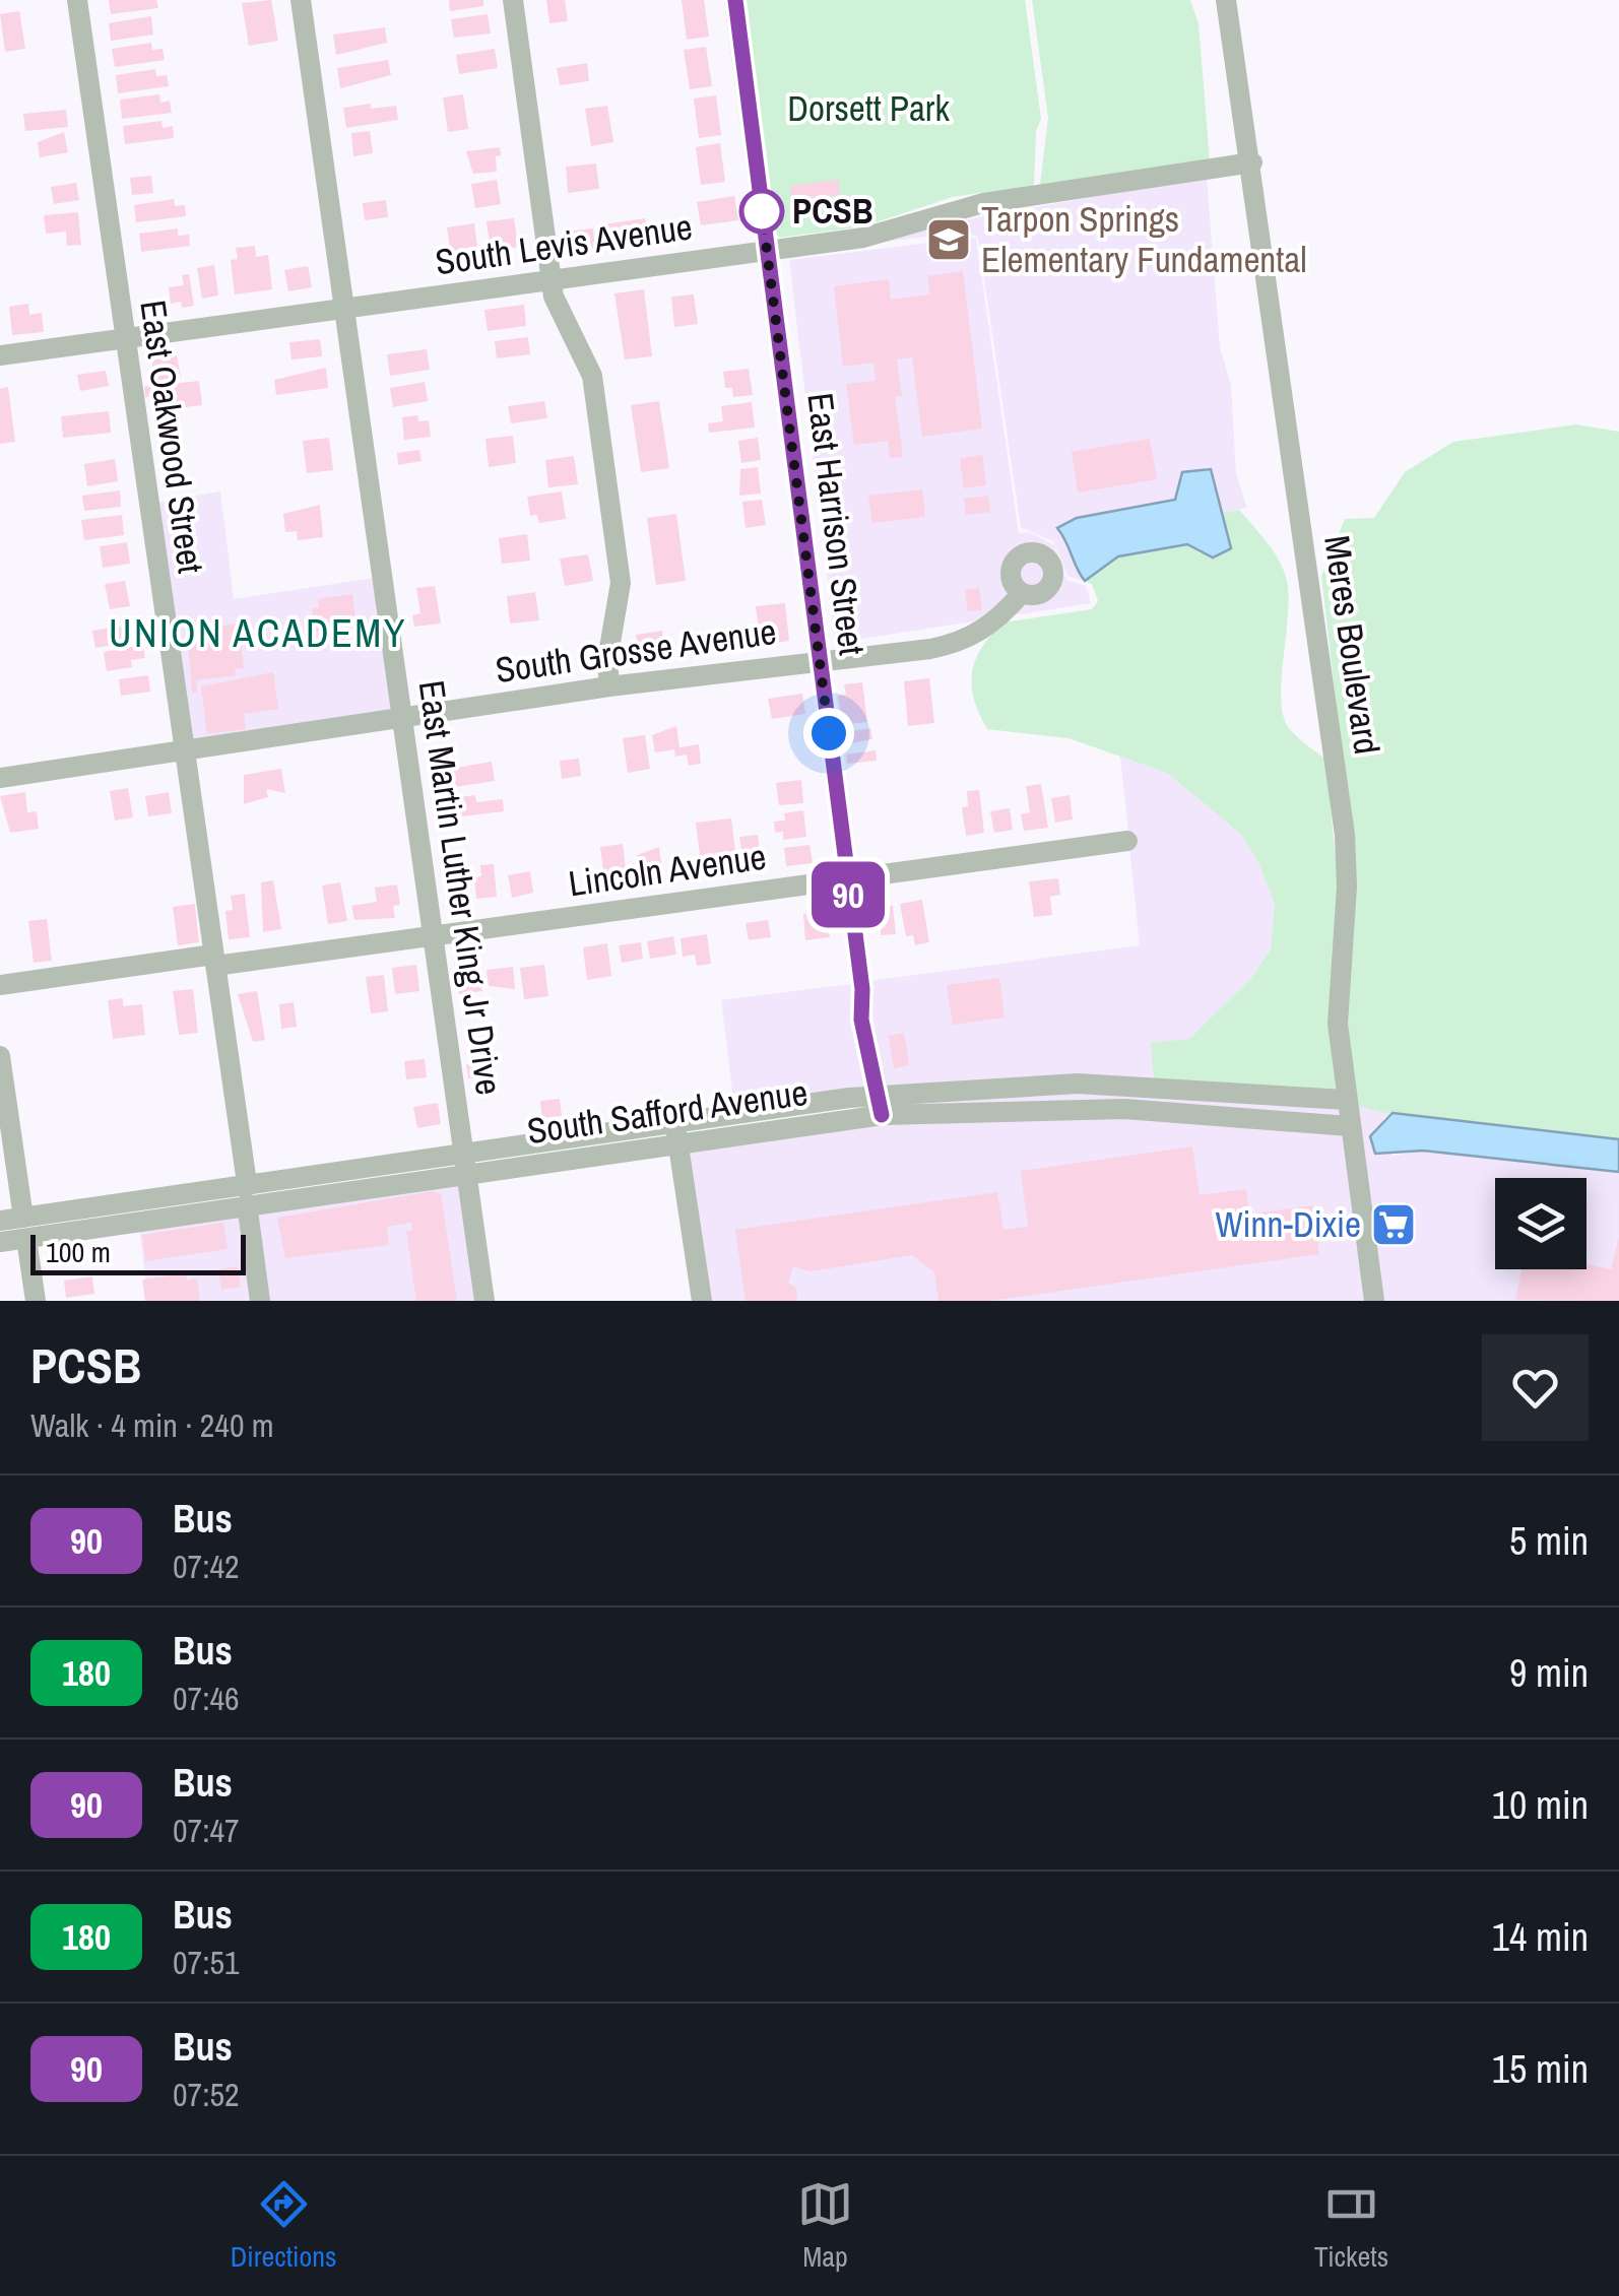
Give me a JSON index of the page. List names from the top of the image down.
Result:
{
  "streets": {
    "street": [
      "South Levis Avenue",
      "East Oakwood Street",
      "East Harrison Street",
      "Meres Boulevard",
      "South Grosse Avenue",
      "Lincoln Avenue",
      "East Martin Luther King Jr Drive",
      "South Safford Avenue"
    ]
  },
  "crossings": [
    ["South Levis Avenue", "East Oakwood Street"],
    ["South Levis Avenue", "East Harrison Street"],
    ["South Levis Avenue", "Meres Boulevard"],
    ["South Levis Avenue", "East Martin Luther King Jr Drive"],
    ["East Oakwood Street", "South Grosse Avenue"],
    ["East Oakwood Street", "Lincoln Avenue"],
    ["East Oakwood Street", "South Safford Avenue"],
    ["East Harrison Street", "South Grosse Avenue"],
    ["East Harrison Street", "Lincoln Avenue"],
    ["East Harrison Street", "South Safford Avenue"],
    ["Meres Boulevard", "South Safford Avenue"],
    ["South Grosse Avenue", "East Martin Luther King Jr Drive"],
    ["Lincoln Avenue", "East Martin Luther King Jr Drive"],
    ["East Martin Luther King Jr Drive", "South Safford Avenue"]
  ],
  "districts": ["UNION ACADEMY"],
  "parks": ["Dorsett Park"],
  "places": {
    "other": ["PCSB"],
    "school or university": ["Tarpon Springs Elementary Fundamental"],
    "supermarket": ["Winn-Dixie"]
  },
  "lines": ["bus line 90"],
  "scale_bar": "100 m",
  "page": {
    "on_map": "90",
    "scale": "100 m",
    "heading": ["PCSB", "Walk · 4 min · 240 m"],
    "list": [
      {
        "mark": "90",
        "name": "Bus",
        "note": "07:42",
        "value": "5 min"
      },
      {
        "mark": "180",
        "name": "Bus",
        "note": "07:46",
        "value": "9 min"
      },
      {
        "mark": "90",
        "name": "Bus",
        "note": "07:47",
        "value": "10 min"
      },
      {
        "mark": "180",
        "name": "Bus",
        "note": "07:51",
        "value": "14 min"
      },
      {
        "mark": "90",
        "name": "Bus",
        "note": "07:52",
        "value": "15 min"
      }
    ],
    "tabs": ["Directions", "Map", "Tickets"]
  }
}
